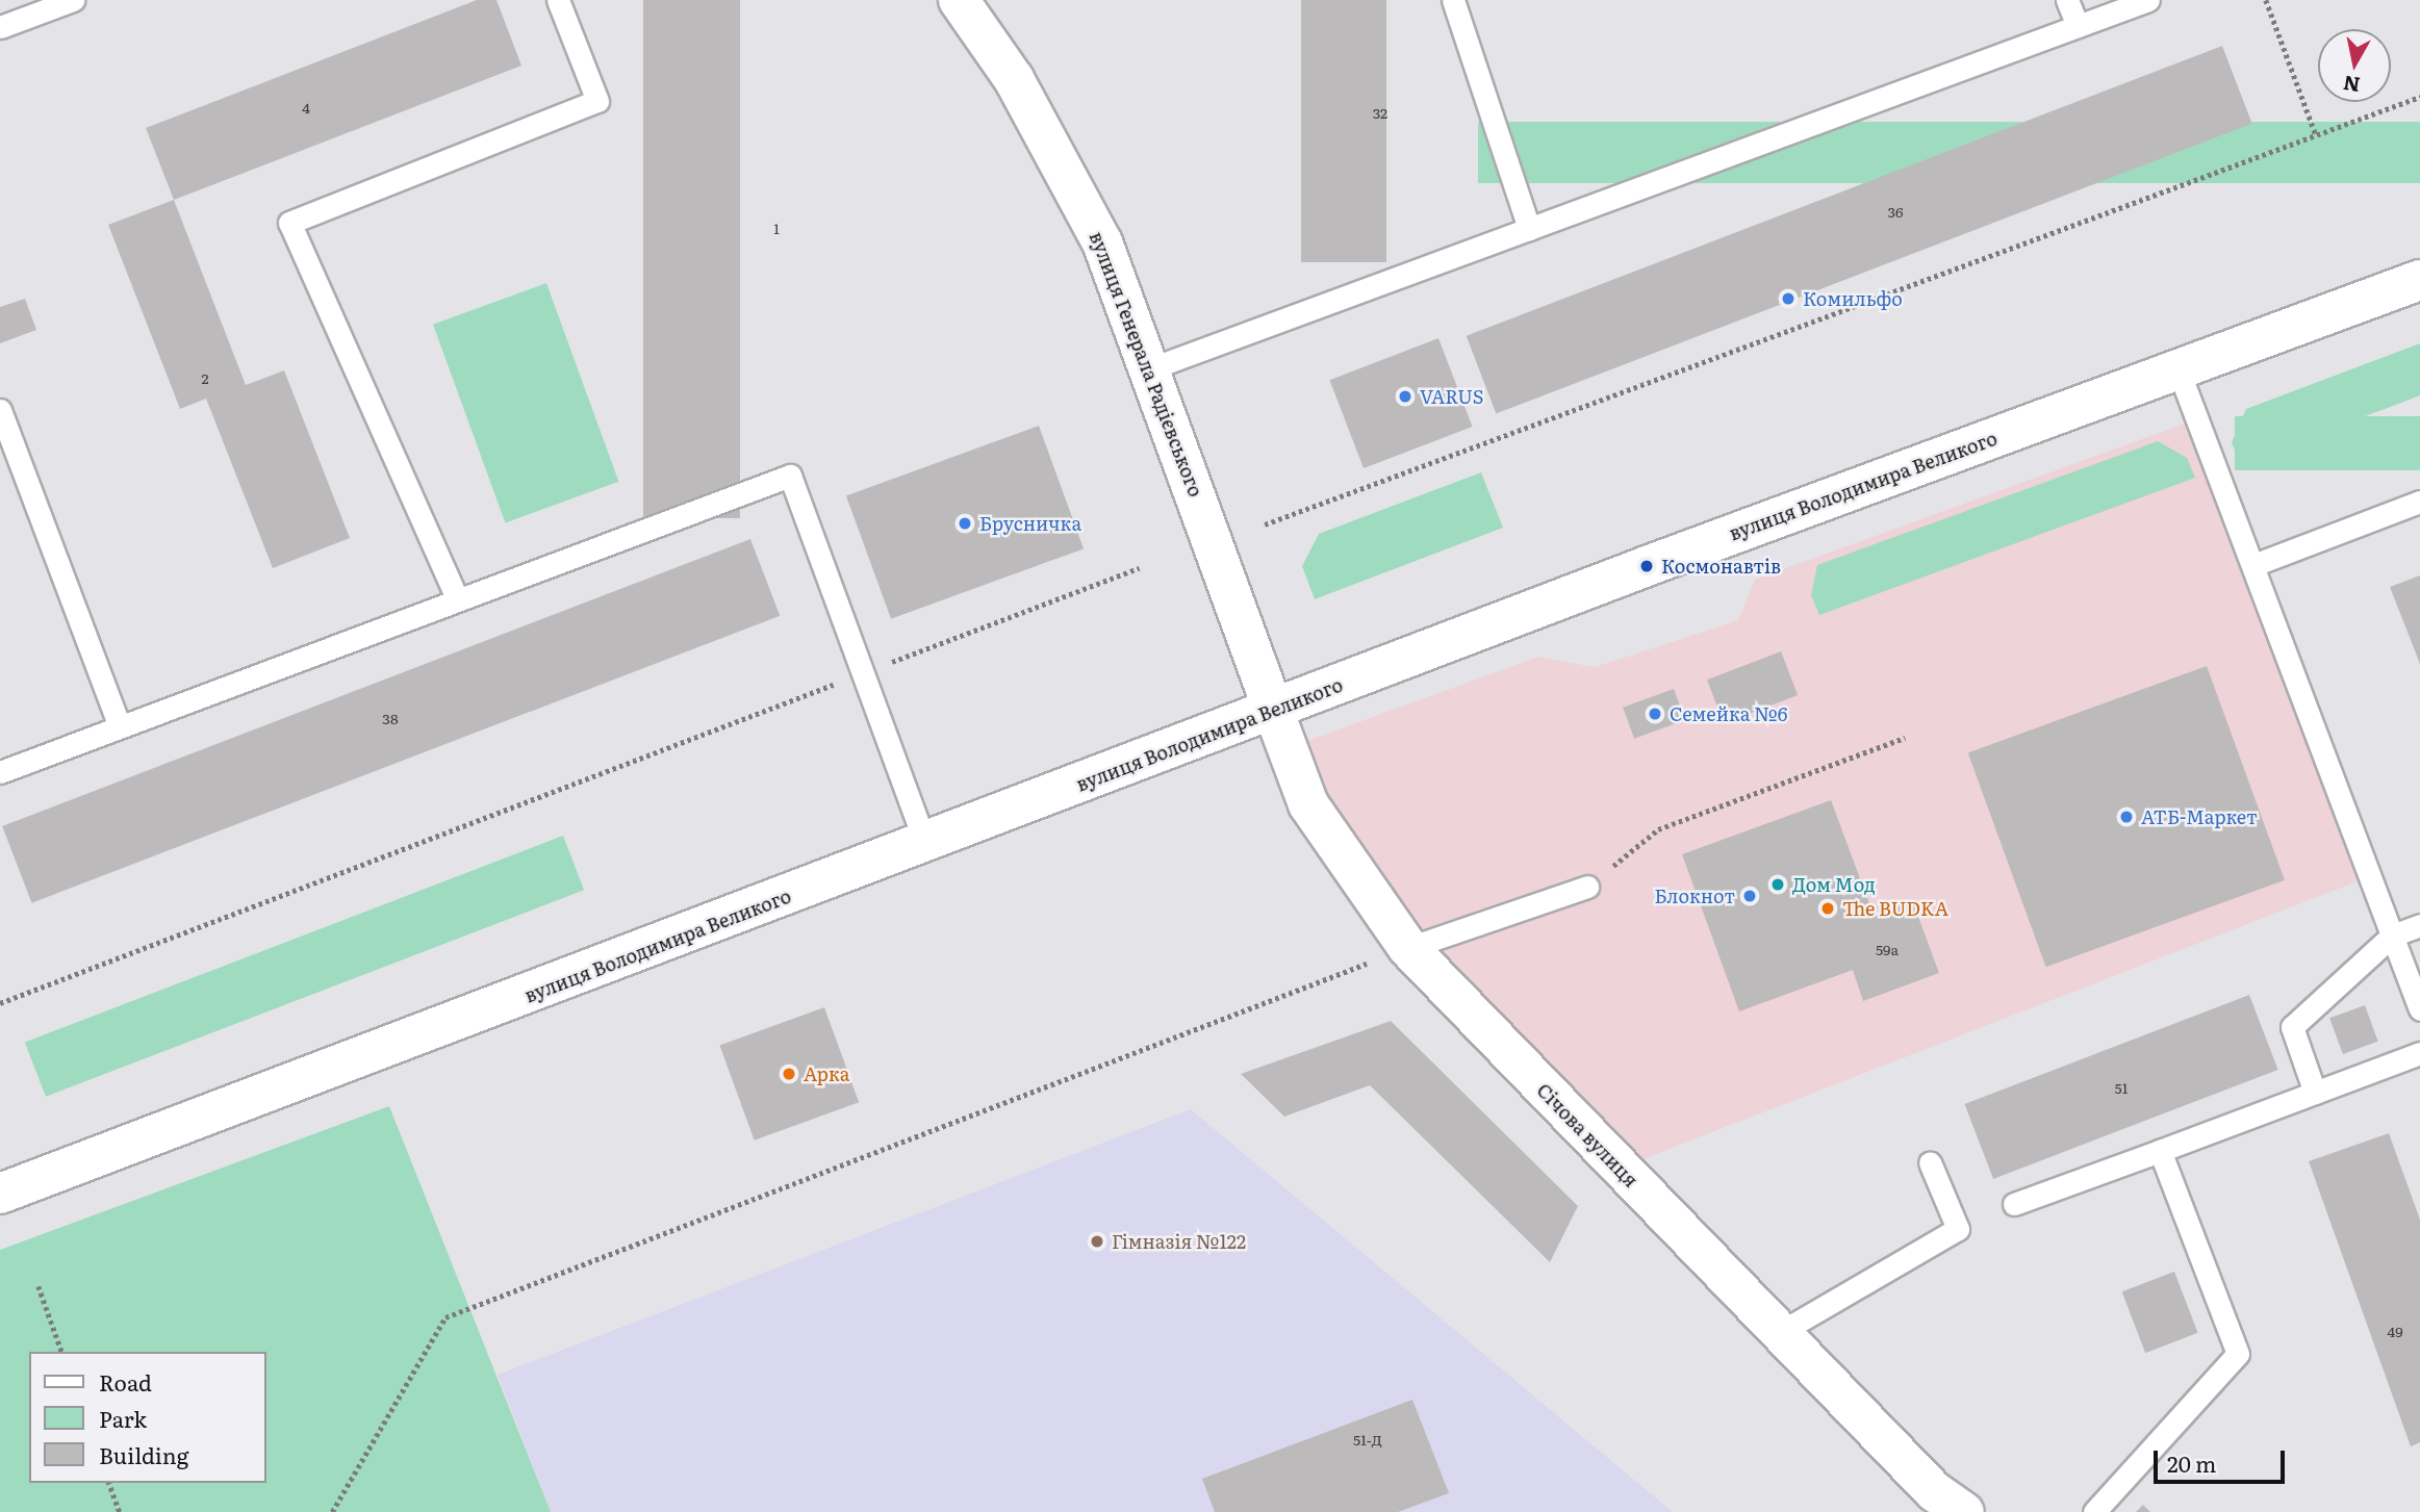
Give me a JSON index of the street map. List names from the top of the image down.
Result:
{
  "streets": {
    "main road": ["вулиця Генерала Радієвського", "вулиця Володимира Великого", "Січова вулиця"]
  },
  "crossings": [
    ["вулиця Генерала Радієвського", "вулиця Володимира Великого"],
    ["вулиця Генерала Радієвського", "Січова вулиця"],
    ["вулиця Володимира Великого", "Січова вулиця"]
  ],
  "places": [
    "Комильфо",
    "VARUS",
    "Брусничка",
    "Космонавтів",
    "Семейка №6",
    "АТБ-Маркет",
    "Дом Мод",
    "Блокнот",
    "The BUDKA",
    "Арка",
    "Гімназія №122"
  ],
  "house_numbers": [
    "4",
    "32",
    "36",
    "1",
    "2",
    "38",
    "59а",
    "51",
    "49",
    "51-Д"
  ],
  "legend": ["Road", "Park", "Building"],
  "scale_bar": "20 m",
  "north": "bottom"
}
